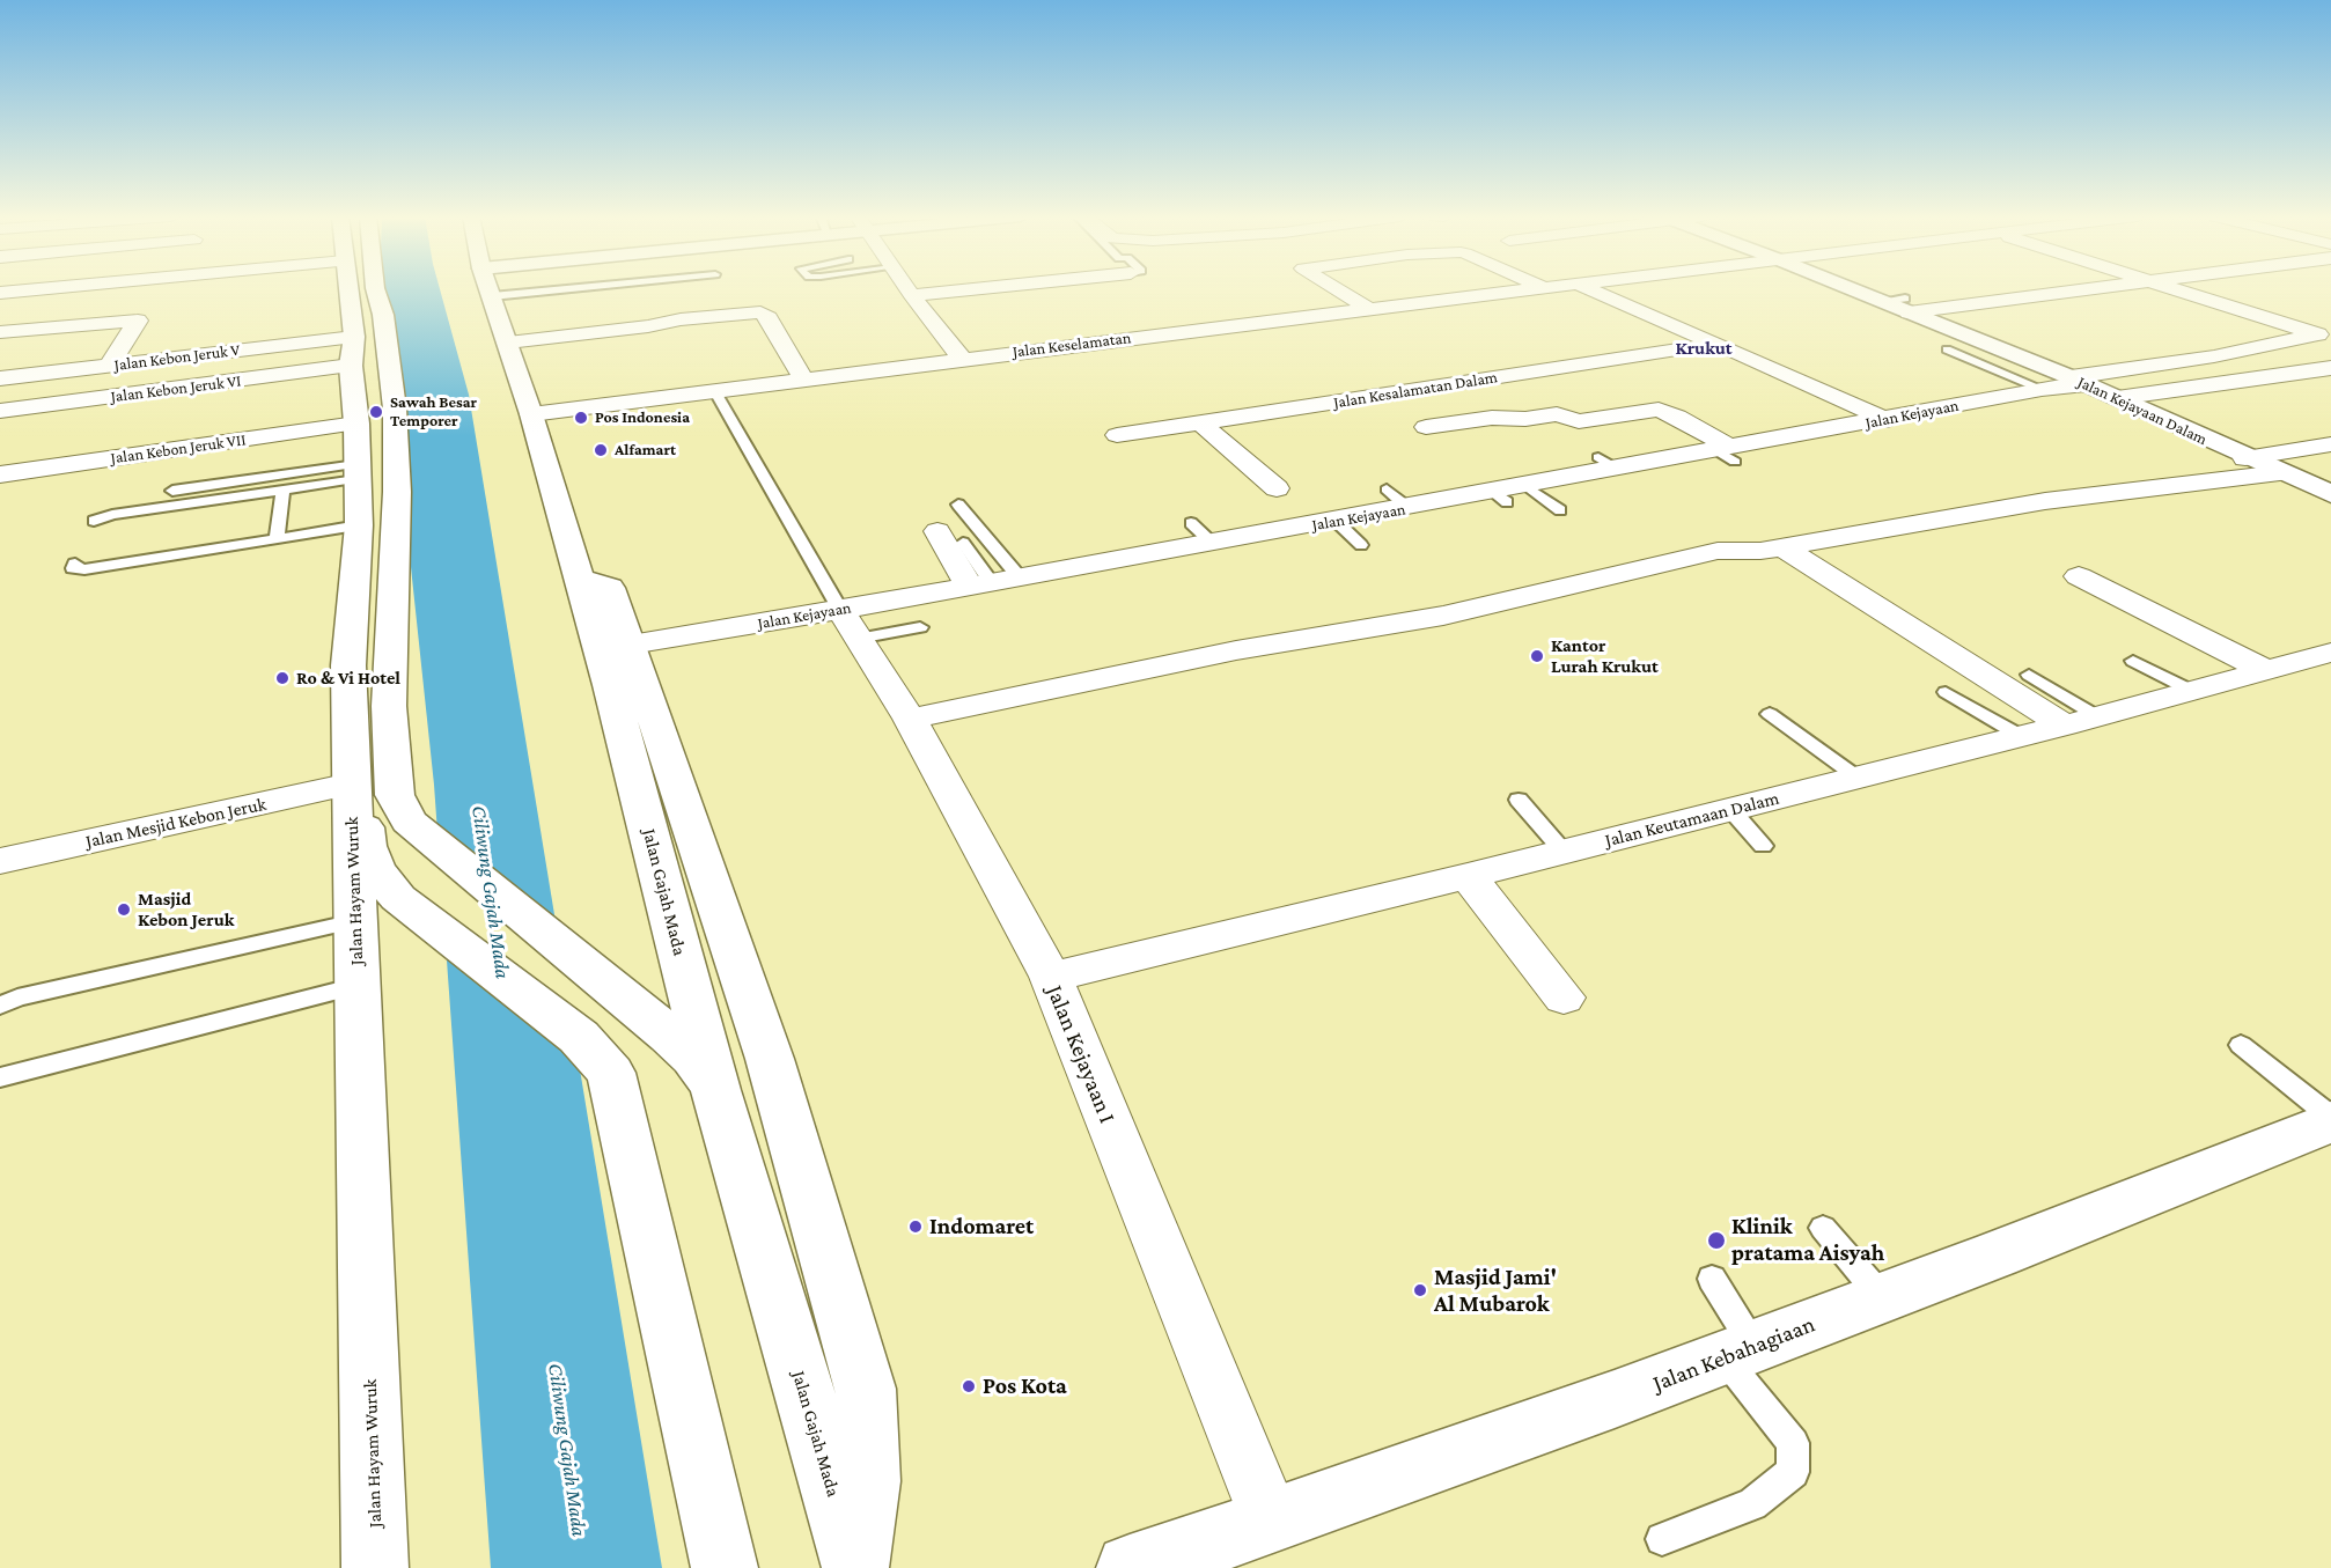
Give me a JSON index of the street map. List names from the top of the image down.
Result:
{
  "streets": {
    "main road": [
      "Jalan Kejayaan Dalam",
      "Jalan Hayam Wuruk",
      "Jalan Gajah Mada",
      "Jalan Kebahagiaan"
    ],
    "street": [
      "Jalan Keselamatan",
      "Jalan Kebon Jeruk V",
      "Jalan Kebon Jeruk VI",
      "Jalan Kesalamatan Dalam",
      "Jalan Kejayaan",
      "Jalan Kebon Jeruk VII",
      "Jalan Keutamaan Dalam",
      "Jalan Mesjid Kebon Jeruk",
      "Jalan Kejayaan I"
    ]
  },
  "crossings": [
    ["Jalan Keselamatan", "Jalan Gajah Mada"],
    ["Jalan Kebon Jeruk V", "Jalan Hayam Wuruk"],
    ["Jalan Kebon Jeruk VI", "Jalan Hayam Wuruk"],
    ["Jalan Kejayaan Dalam", "Jalan Kejayaan"],
    ["Jalan Kejayaan", "Jalan Kejayaan I"],
    ["Jalan Kebon Jeruk VII", "Jalan Hayam Wuruk"],
    ["Jalan Keutamaan Dalam", "Jalan Kejayaan I"],
    ["Jalan Mesjid Kebon Jeruk", "Jalan Hayam Wuruk"],
    ["Jalan Kejayaan I", "Jalan Kebahagiaan"]
  ],
  "districts": ["Krukut"],
  "water": ["Ciliwung Gajah Mada"],
  "places": [
    "Sawah Besar Temporer",
    "Pos Indonesia",
    "Alfamart",
    "Kantor Lurah Krukut",
    "Ro & Vi Hotel",
    "Masjid Kebon Jeruk",
    "Indomaret",
    "Klinik pratama Aisyah",
    "Masjid Jami' Al Mubarok",
    "Pos Kota"
  ]
}
